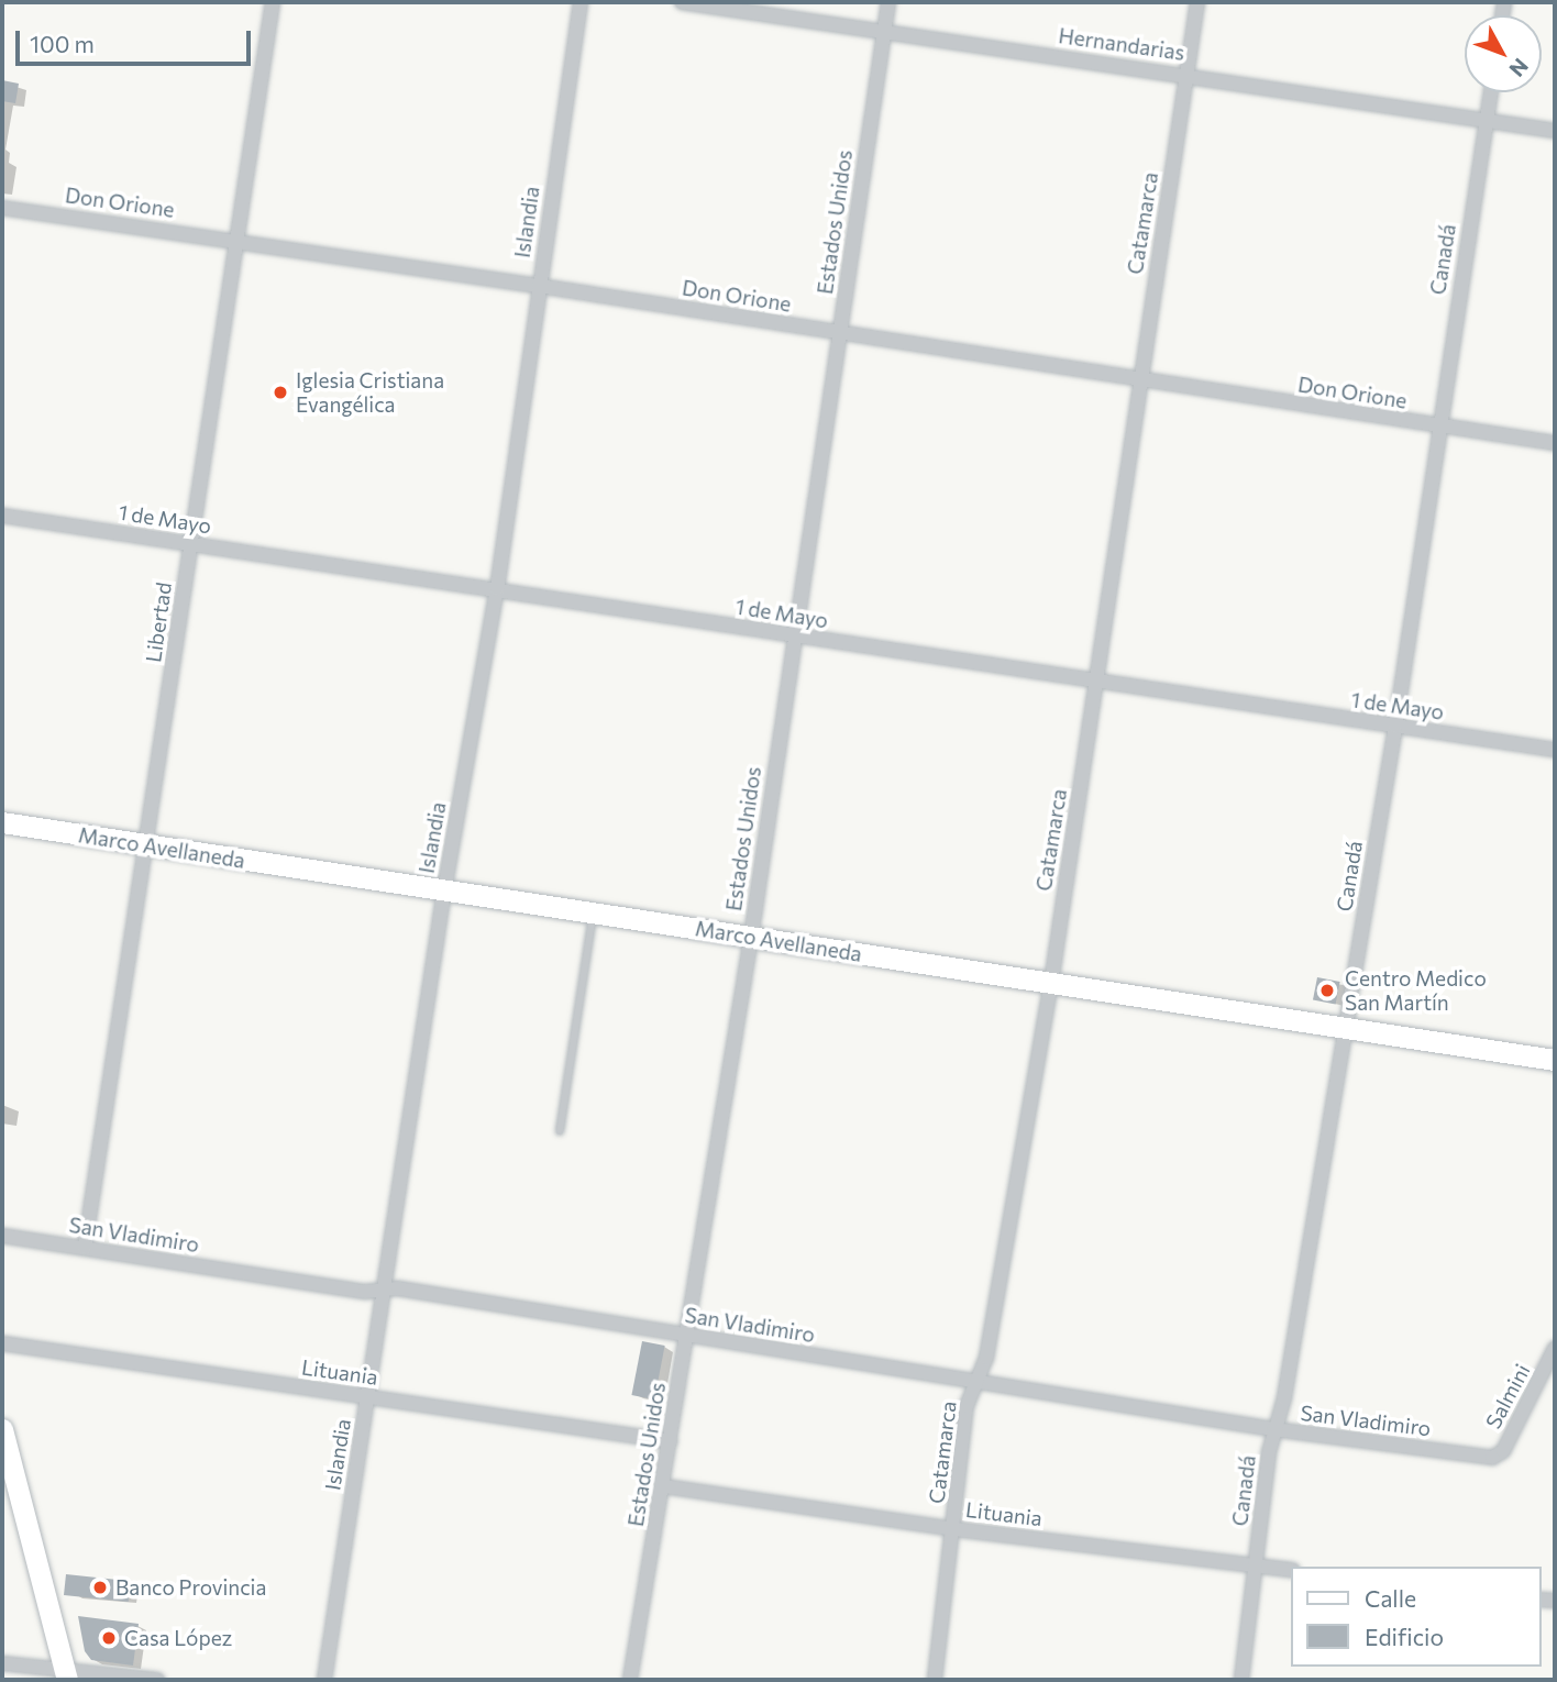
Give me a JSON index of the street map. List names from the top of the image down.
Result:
{
  "streets": {
    "street": [
      "Hernandarias",
      "Don Orione",
      "Islandia",
      "Estados Unidos",
      "Catamarca",
      "Canadá",
      "1 de Mayo",
      "Libertad",
      "Marco Avellaneda",
      "San Vladimiro",
      "Lituania",
      "Salmini"
    ]
  },
  "crossings": [
    ["Hernandarias", "Estados Unidos"],
    ["Hernandarias", "Catamarca"],
    ["Hernandarias", "Canadá"],
    ["Don Orione", "Islandia"],
    ["Don Orione", "Estados Unidos"],
    ["Don Orione", "Catamarca"],
    ["Don Orione", "Canadá"],
    ["Don Orione", "Libertad"],
    ["Islandia", "1 de Mayo"],
    ["Islandia", "Marco Avellaneda"],
    ["Islandia", "San Vladimiro"],
    ["Islandia", "Lituania"],
    ["Estados Unidos", "1 de Mayo"],
    ["Estados Unidos", "Marco Avellaneda"],
    ["Estados Unidos", "San Vladimiro"],
    ["Estados Unidos", "Lituania"],
    ["Catamarca", "1 de Mayo"],
    ["Catamarca", "Marco Avellaneda"],
    ["Catamarca", "San Vladimiro"],
    ["Catamarca", "Lituania"],
    ["Canadá", "1 de Mayo"],
    ["Canadá", "Marco Avellaneda"],
    ["Canadá", "San Vladimiro"],
    ["Canadá", "Lituania"],
    ["1 de Mayo", "Libertad"],
    ["Libertad", "Marco Avellaneda"],
    ["Libertad", "San Vladimiro"],
    ["San Vladimiro", "Salmini"]
  ],
  "places": [
    "Iglesia Cristiana Evangélica",
    "Centro Medico San Martín",
    "Banco Provincia",
    "Casa López"
  ],
  "legend": ["Calle", "Edificio"],
  "scale_bar": "100 m",
  "north": "bottom right"
}
